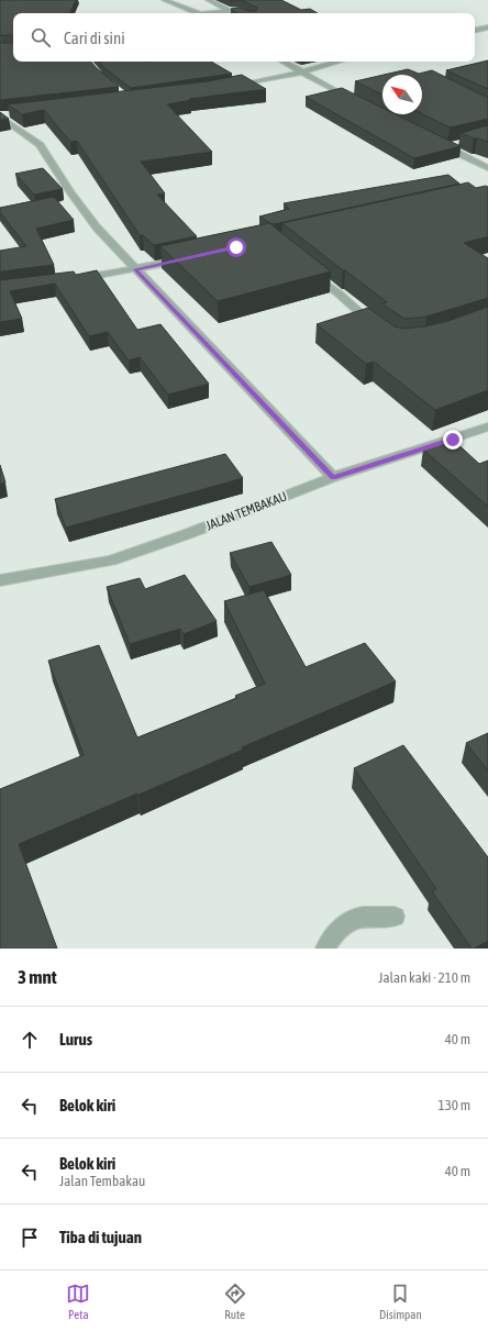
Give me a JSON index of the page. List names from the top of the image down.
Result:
{
  "streets": {
    "street": ["JALAN TEMBAKAU"]
  },
  "north": "top left",
  "page": {
    "search": "Cari di sini",
    "heading": ["3 mnt", "Jalan kaki · 210 m"],
    "list": [
      ["Lurus", "40 m"],
      ["Belok kiri", "130 m"],
      ["Belok kiri", "Jalan Tembakau", "40 m"],
      "Tiba di tujuan"
    ],
    "nav": ["Peta", "Rute", "Disimpan"]
  }
}
